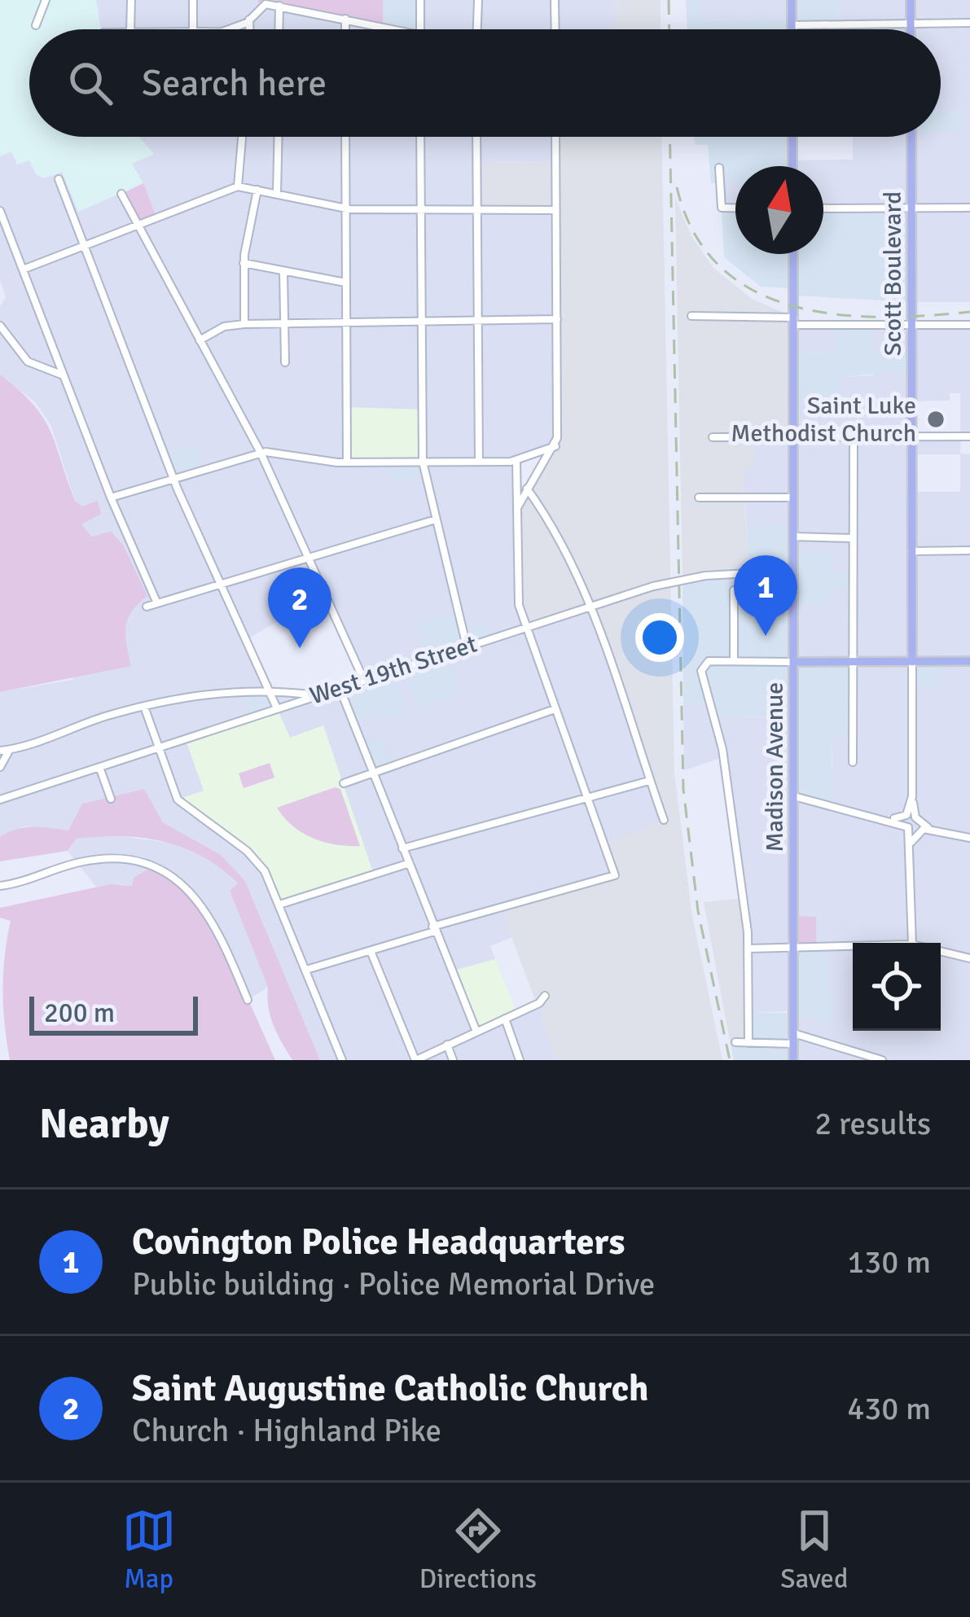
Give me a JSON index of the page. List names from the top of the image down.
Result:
{
  "streets": {
    "main road": ["Scott Boulevard", "Madison Avenue"],
    "street": ["West 19th Street"]
  },
  "crossings": [
    ["West 19th Street", "Madison Avenue"]
  ],
  "places": ["Saint Luke Methodist Church"],
  "scale_bar": "200 m",
  "north": "top",
  "page": {
    "search": "Search here",
    "pins": ["1", "2"],
    "scale": "200 m",
    "heading": ["Nearby", "2 results"],
    "list": [
      {
        "mark": "1",
        "name": "Covington Police Headquarters",
        "note": "Public building · Police Memorial Drive",
        "value": "130 m"
      },
      {
        "mark": "2",
        "name": "Saint Augustine Catholic Church",
        "note": "Church · Highland Pike",
        "value": "430 m"
      }
    ],
    "nav": ["Map", "Directions", "Saved"]
  }
}
